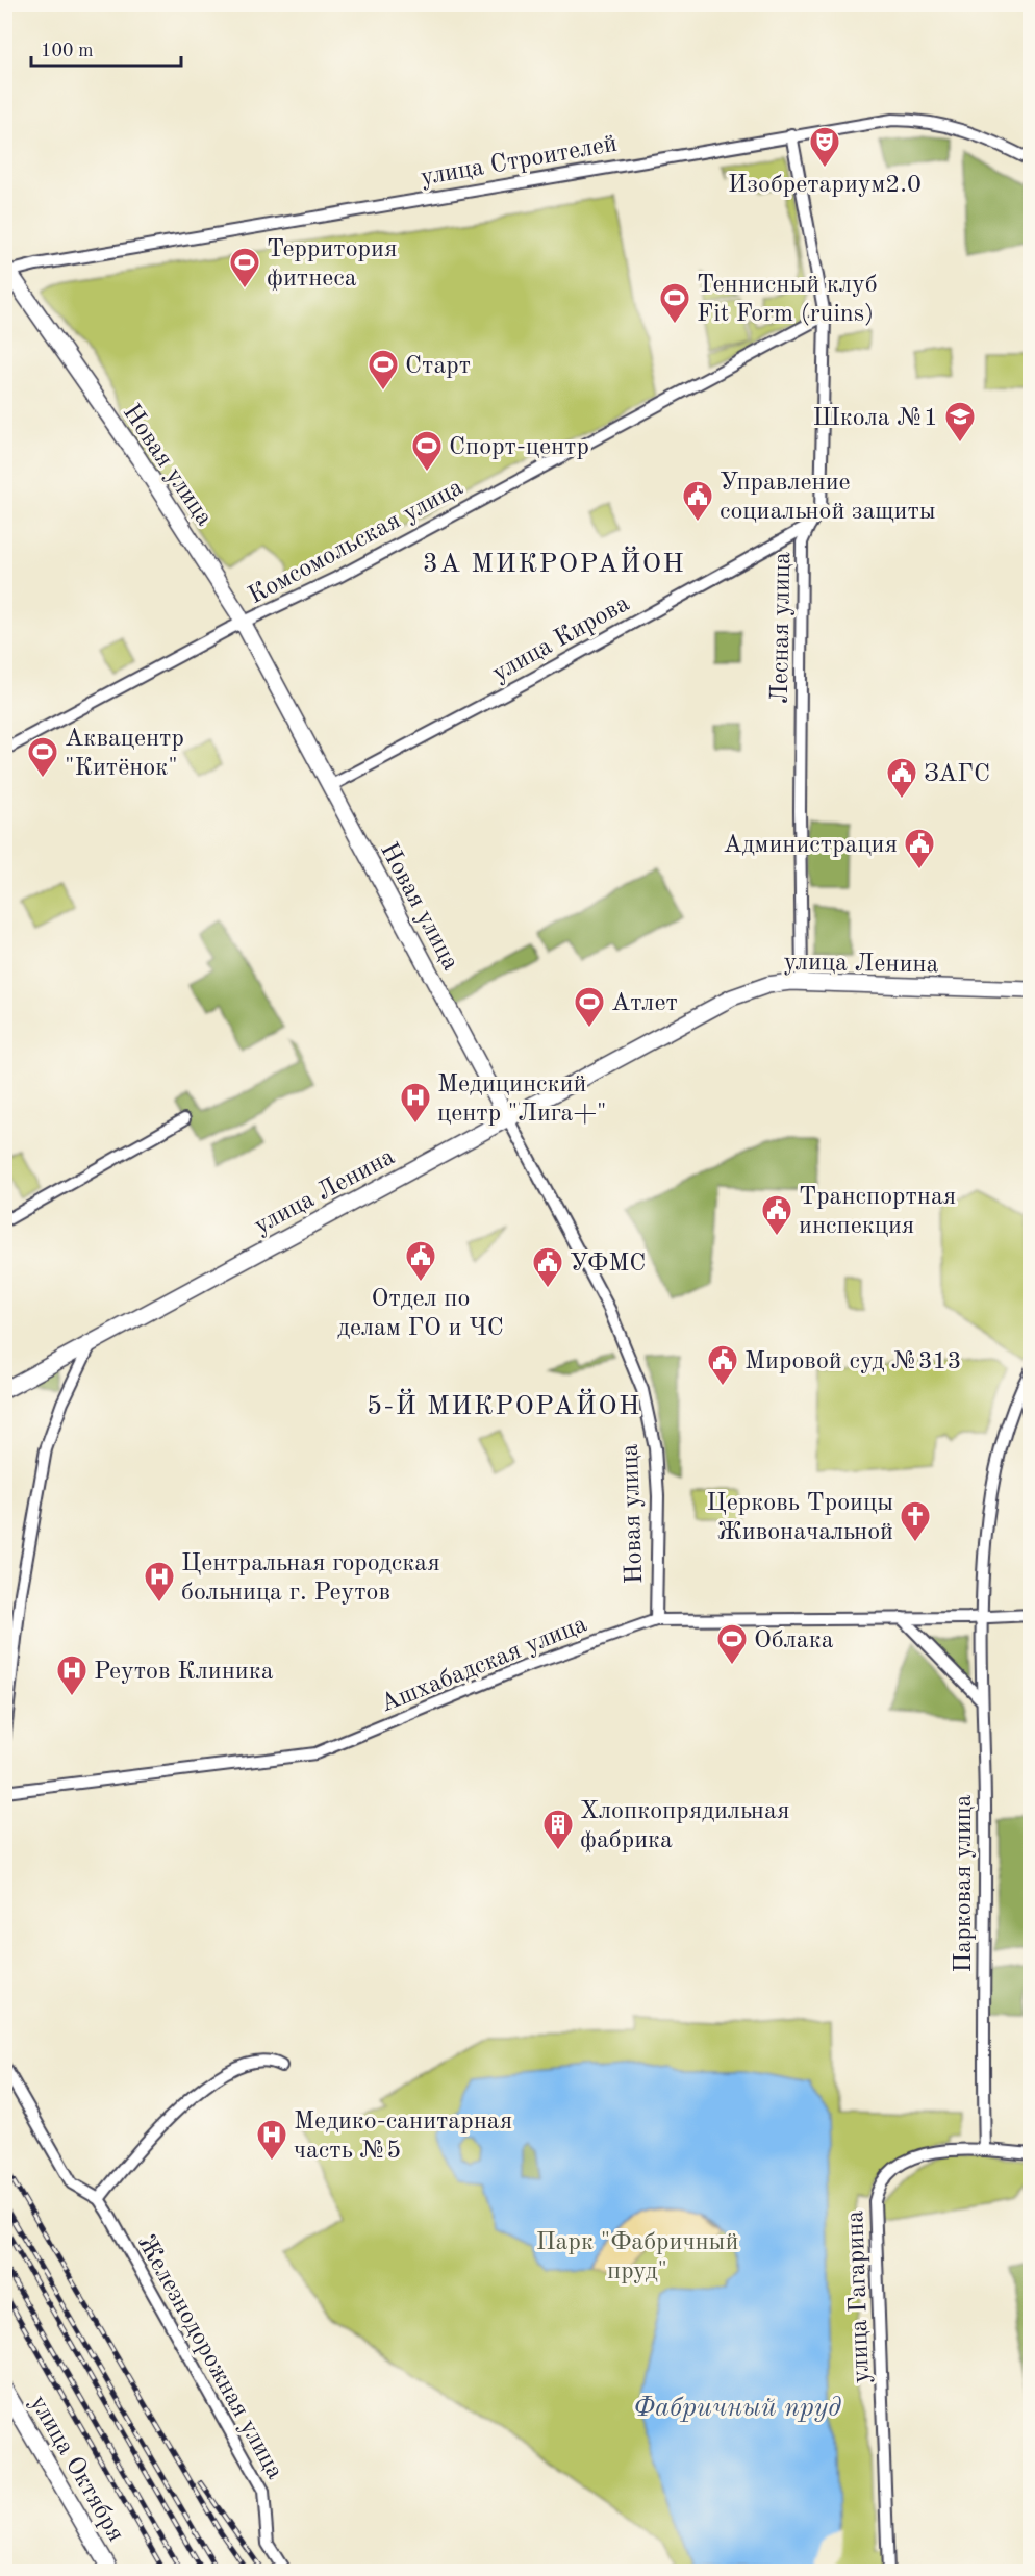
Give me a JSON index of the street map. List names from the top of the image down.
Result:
{
  "streets": {
    "street": [
      "улица Строителей",
      "Новая улица",
      "Комсомольская улица",
      "Лесная улица",
      "улица Кирова",
      "улица Ленина",
      "Ашхабадская улица",
      "Парковая улица",
      "улица Гагарина",
      "Железнодорожная улица",
      "улица Октября"
    ]
  },
  "crossings": [
    ["улица Строителей", "Новая улица"],
    ["улица Строителей", "Лесная улица"],
    ["Новая улица", "Комсомольская улица"],
    ["Новая улица", "улица Кирова"],
    ["Новая улица", "улица Ленина"],
    ["Новая улица", "Ашхабадская улица"],
    ["Комсомольская улица", "Лесная улица"],
    ["Лесная улица", "улица Кирова"],
    ["Лесная улица", "улица Ленина"],
    ["Ашхабадская улица", "Парковая улица"],
    ["Парковая улица", "улица Гагарина"]
  ],
  "districts": ["3А МИКРОРАЙОН", "5-Й МИКРОРАЙОН"],
  "water": ["Фабричный пруд"],
  "parks": ["Парк \"Фабричный пруд\""],
  "places": {
    "theatre": ["Изобретариум2.0"],
    "sports": [
      "Территория фитнеса",
      "Теннисный клуб Fit Form (ruins)",
      "Старт",
      "Спорт-центр",
      "Аквацентр \"Китёнок\"",
      "Атлет",
      "Облака"
    ],
    "school or university": ["Школа №1"],
    "public building": [
      "Управление социальной защиты",
      "ЗАГС",
      "Администрация",
      "Транспортная инспекция",
      "Отдел по делам ГО и ЧС",
      "УФМС",
      "Мировой суд №313"
    ],
    "hospital": [
      "Медицинский центр \"Лига+\"",
      "Центральная городская больница г. Реутов",
      "Реутов Клиника",
      "Медико-санитарная часть №5"
    ],
    "church": ["Церковь Троицы Живоначальной"],
    "building": ["Хлопкопрядильная фабрика"]
  },
  "scale_bar": "100 m"
}
